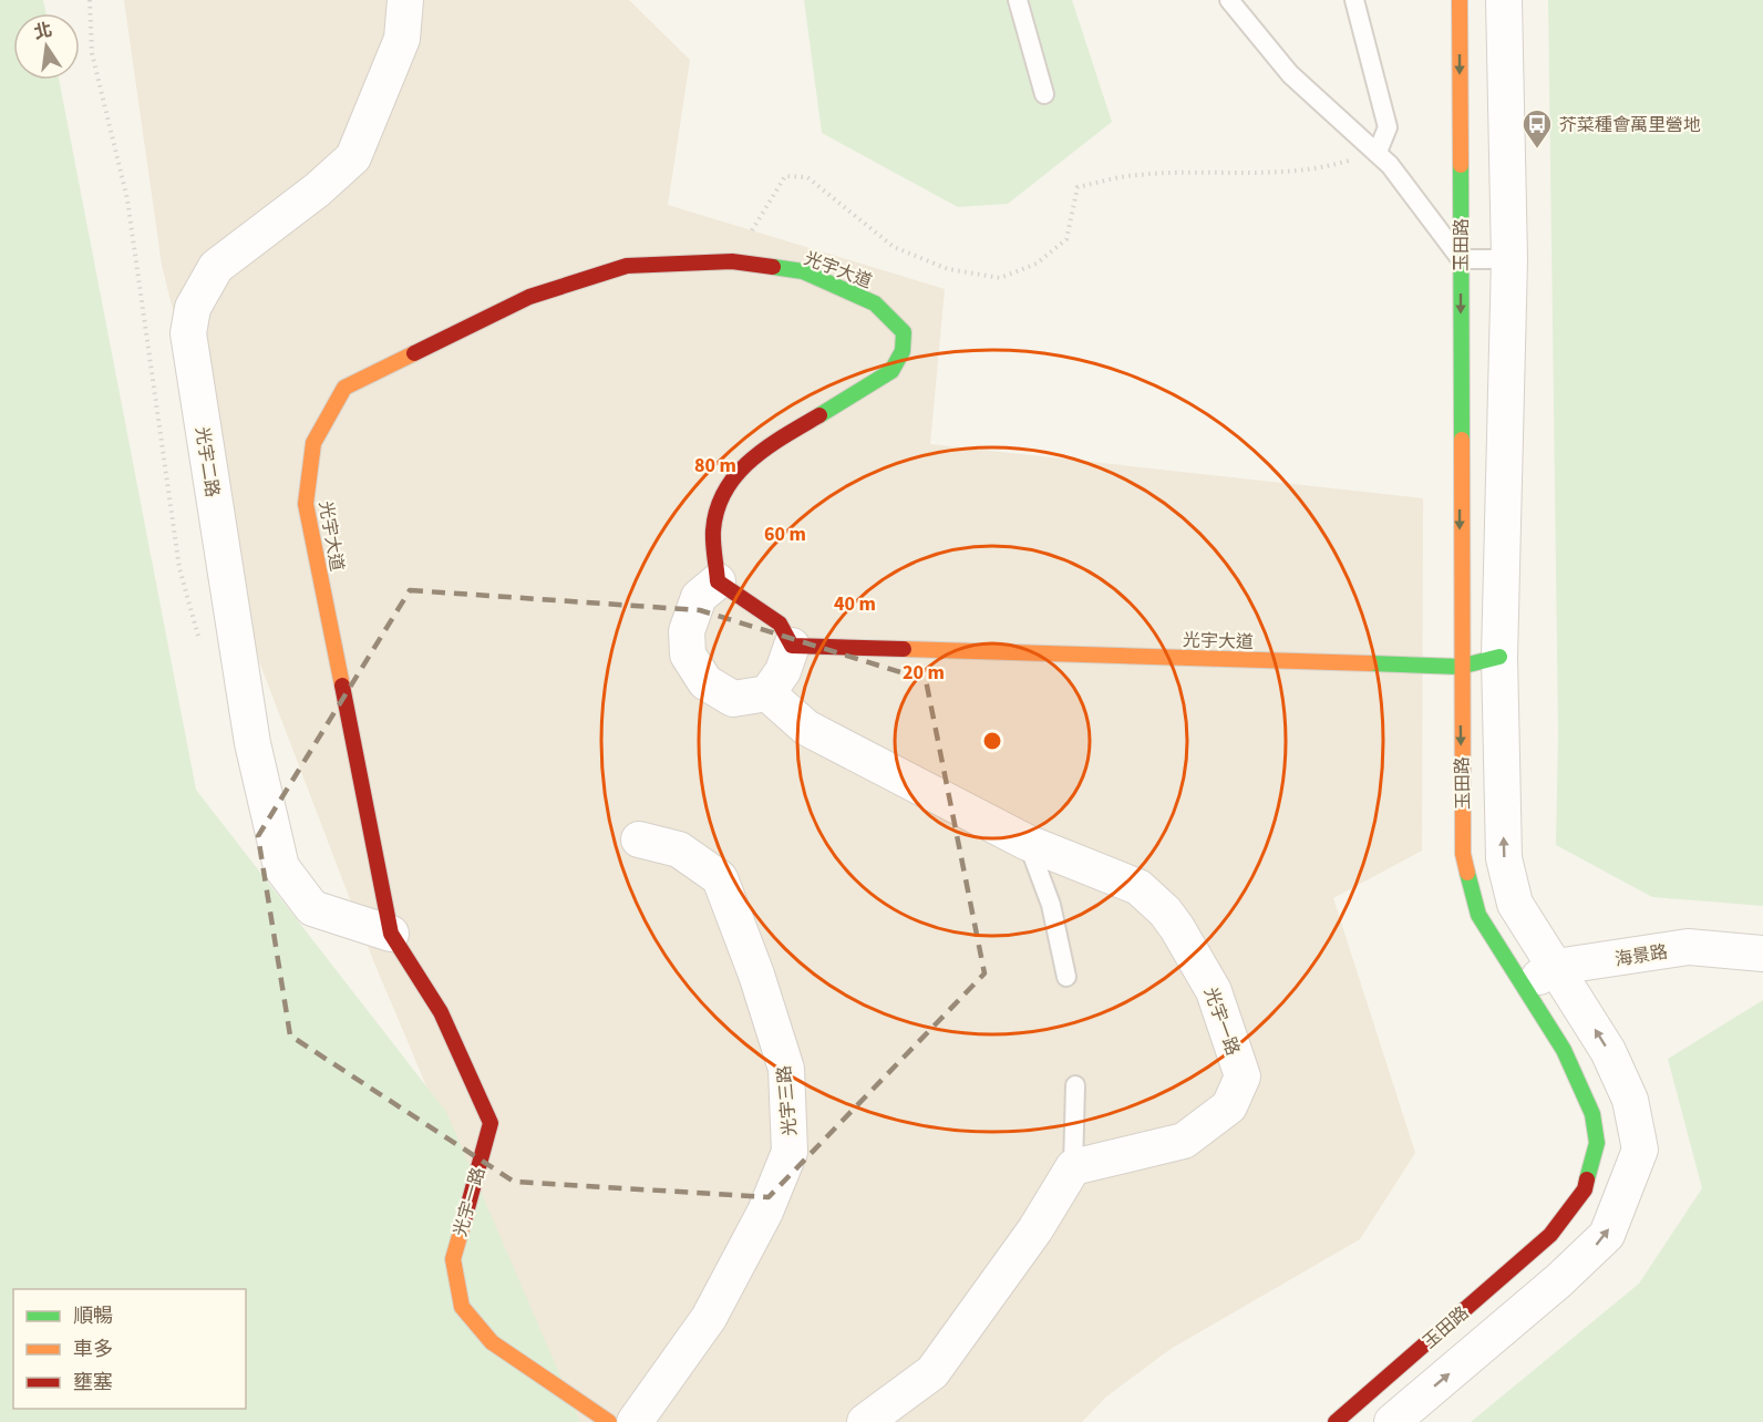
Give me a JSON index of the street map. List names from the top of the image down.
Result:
{
  "streets": {
    "street": [
      "玉田路",
      "光宇大道",
      "光宇二路",
      "海景路",
      "光宇一路",
      "光宇三路"
    ]
  },
  "crossings": [
    ["玉田路", "光宇大道"],
    ["玉田路", "海景路"],
    ["光宇大道", "光宇二路"],
    ["光宇大道", "光宇一路"],
    ["光宇二路", "光宇一路"]
  ],
  "places": {
    "bus stop": ["芥菜種會萬里營地"]
  },
  "legend": ["順暢", "車多", "壅塞"],
  "north": "top",
  "rings": [
    "80 m",
    "60 m",
    "40 m",
    "20 m"
  ]
}
